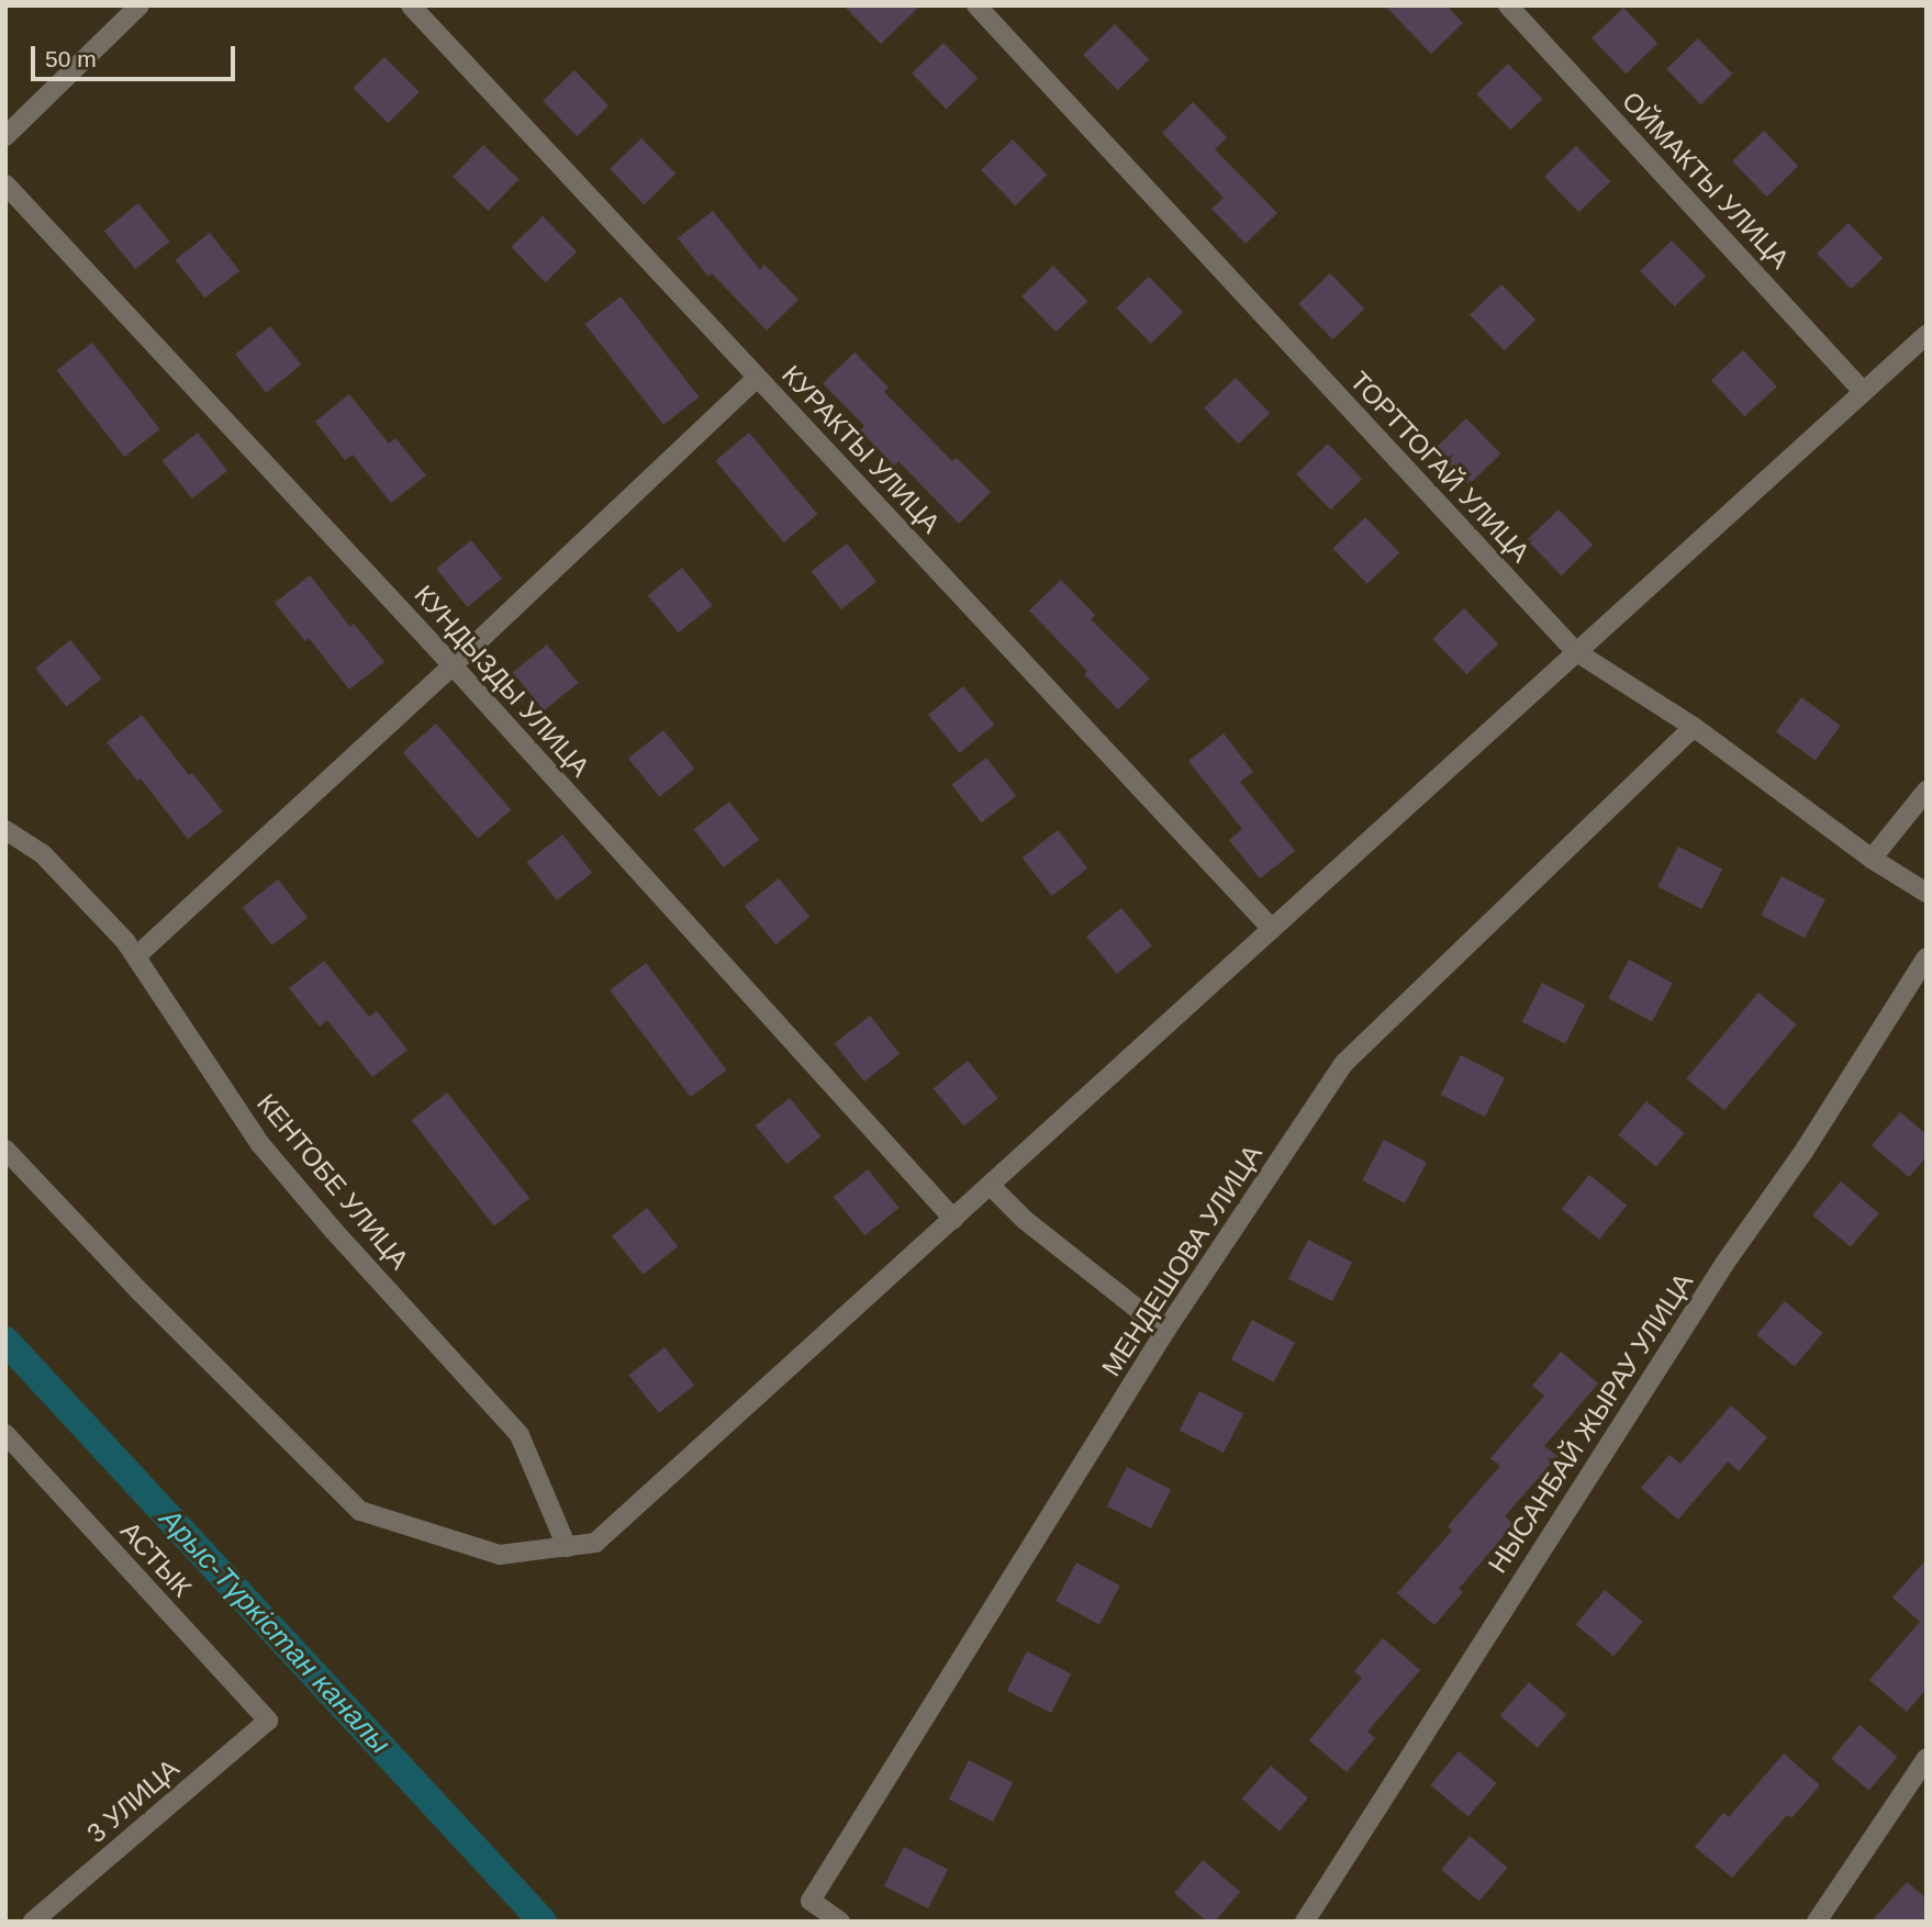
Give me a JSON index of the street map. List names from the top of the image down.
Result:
{
  "streets": {
    "street": [
      "ОЙМАКТЫ УЛИЦА",
      "КУРАКТЫ УЛИЦА",
      "ТОРТТОГАЙ УЛИЦА",
      "КУНДЫЗДЫ УЛИЦА",
      "КЕНТОБЕ УЛИЦА",
      "МЕНДЕШОВА УЛИЦА",
      "НЫСАНБАЙ ЖЫРАУ УЛИЦА",
      "АСТЫК",
      "3 УЛИЦА"
    ]
  },
  "crossings": [
    ["ТОРТТОГАЙ УЛИЦА", "МЕНДЕШОВА УЛИЦА"],
    ["АСТЫК", "3 УЛИЦА"]
  ],
  "water": ["Арыс-Түркістан каналы"],
  "scale_bar": "50 m"
}
